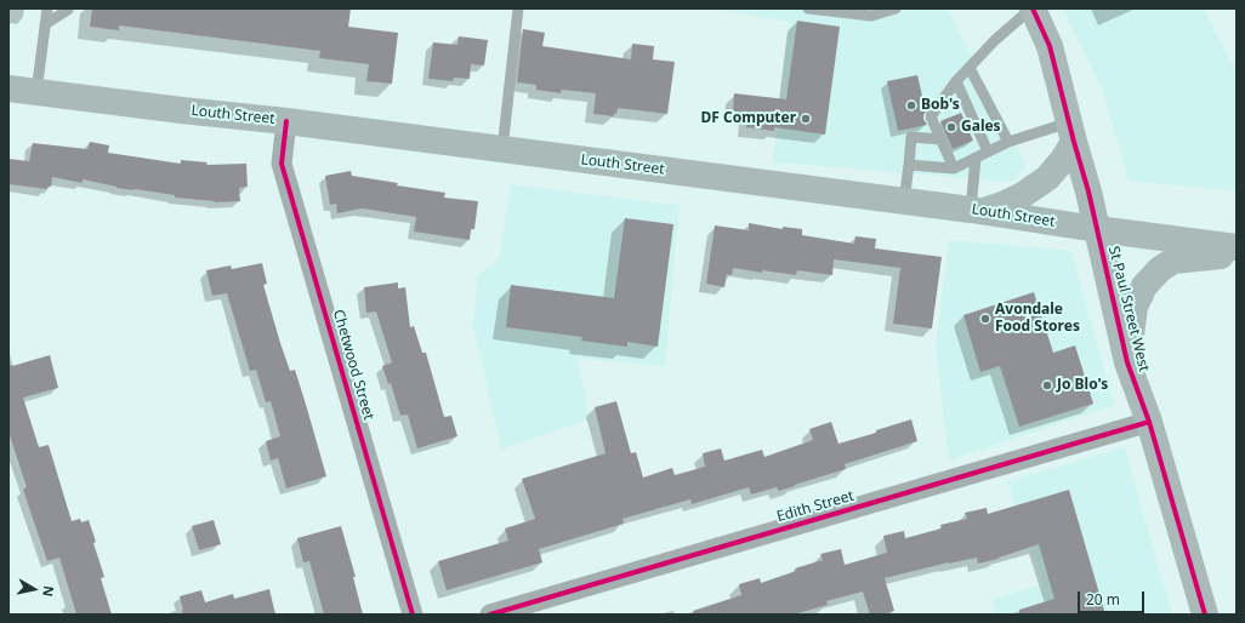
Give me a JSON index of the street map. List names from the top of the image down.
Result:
{
  "streets": {
    "main road": ["Louth Street", "St Paul Street West"],
    "street": ["Chetwood Street", "Edith Street"]
  },
  "crossings": [
    ["Louth Street", "St Paul Street West"],
    ["Louth Street", "Chetwood Street"],
    ["St Paul Street West", "Edith Street"]
  ],
  "places": [
    "Bob's",
    "DF Computer",
    "Gales",
    "Avondale Food Stores",
    "Jo Blo's"
  ],
  "scale_bar": "20 m",
  "north": "right"
}
